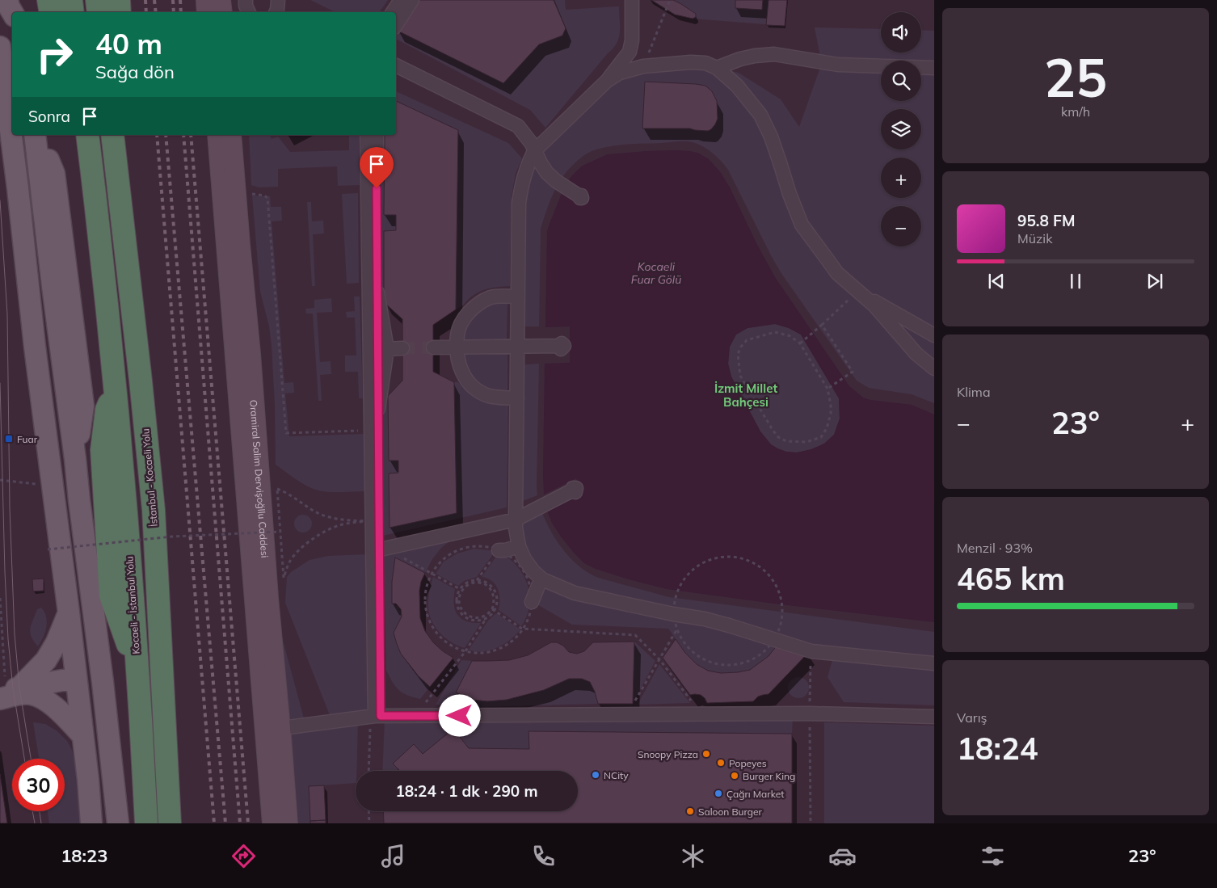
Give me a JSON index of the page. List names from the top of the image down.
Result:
{
  "streets": {
    "highway": ["İstanbul - Kocaeli Yolu"],
    "main road": ["Oramiral Salim Dervişoğllu Caddesi"]
  },
  "districts": ["İzmit Millet Bahçesi"],
  "water": ["Kocaeli Fuar Gölü"],
  "places": {
    "transit": ["Fuar"],
    "other": [
      "Snoopy Pizza",
      "Popeyes",
      "NCity",
      "Burger King",
      "Çağrı Market",
      "Saloon Burger"
    ]
  },
  "page": {
    "tile": [
      ["25", "km/h"],
      "Klima",
      ["Menzil · 93%", "465 km"],
      ["Varış", "18:24"]
    ],
    "map_buttons": ["+", "−"],
    "turn": ["40 m", "Sağa dön"],
    "then": "Sonra",
    "song": ["95.8 FM", "Müzik"],
    "heat": ["−", "23°", "+"],
    "limit": "30",
    "trip": "18:24 · 1 dk · 290 m",
    "tabs": ["18:23", "23°"]
  }
}
